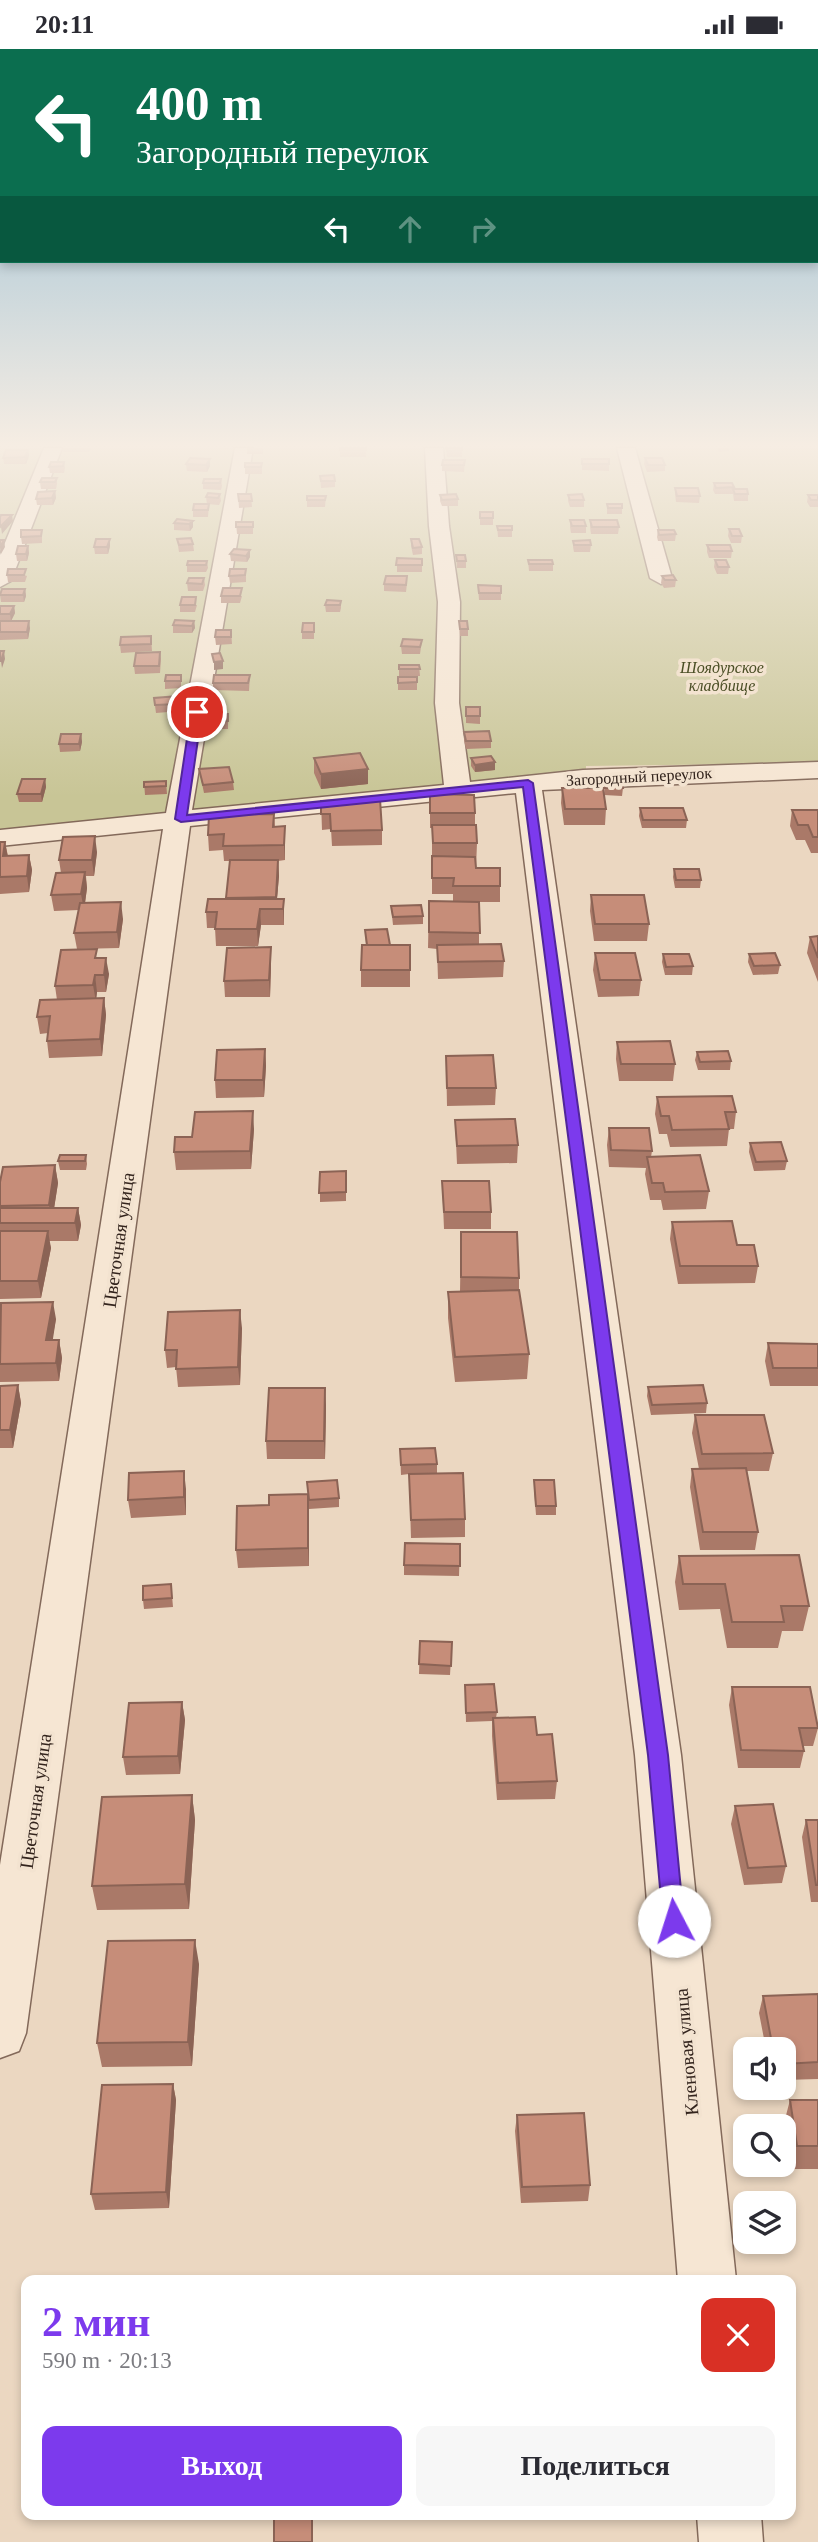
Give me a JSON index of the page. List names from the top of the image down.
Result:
{
  "streets": {
    "street": ["Загородный переулок", "Цветочная улица", "Кленовая улица"]
  },
  "crossings": [
    ["Загородный переулок", "Цветочная улица"],
    ["Загородный переулок", "Кленовая улица"]
  ],
  "parks": ["Шоядурское кладбище"],
  "page": {
    "status": "20:11",
    "turn": ["400 m", "Загородный переулок"],
    "heading": ["2 мин", "590 m · 20:13"],
    "buttons": ["Выход", "Поделиться"]
  }
}
